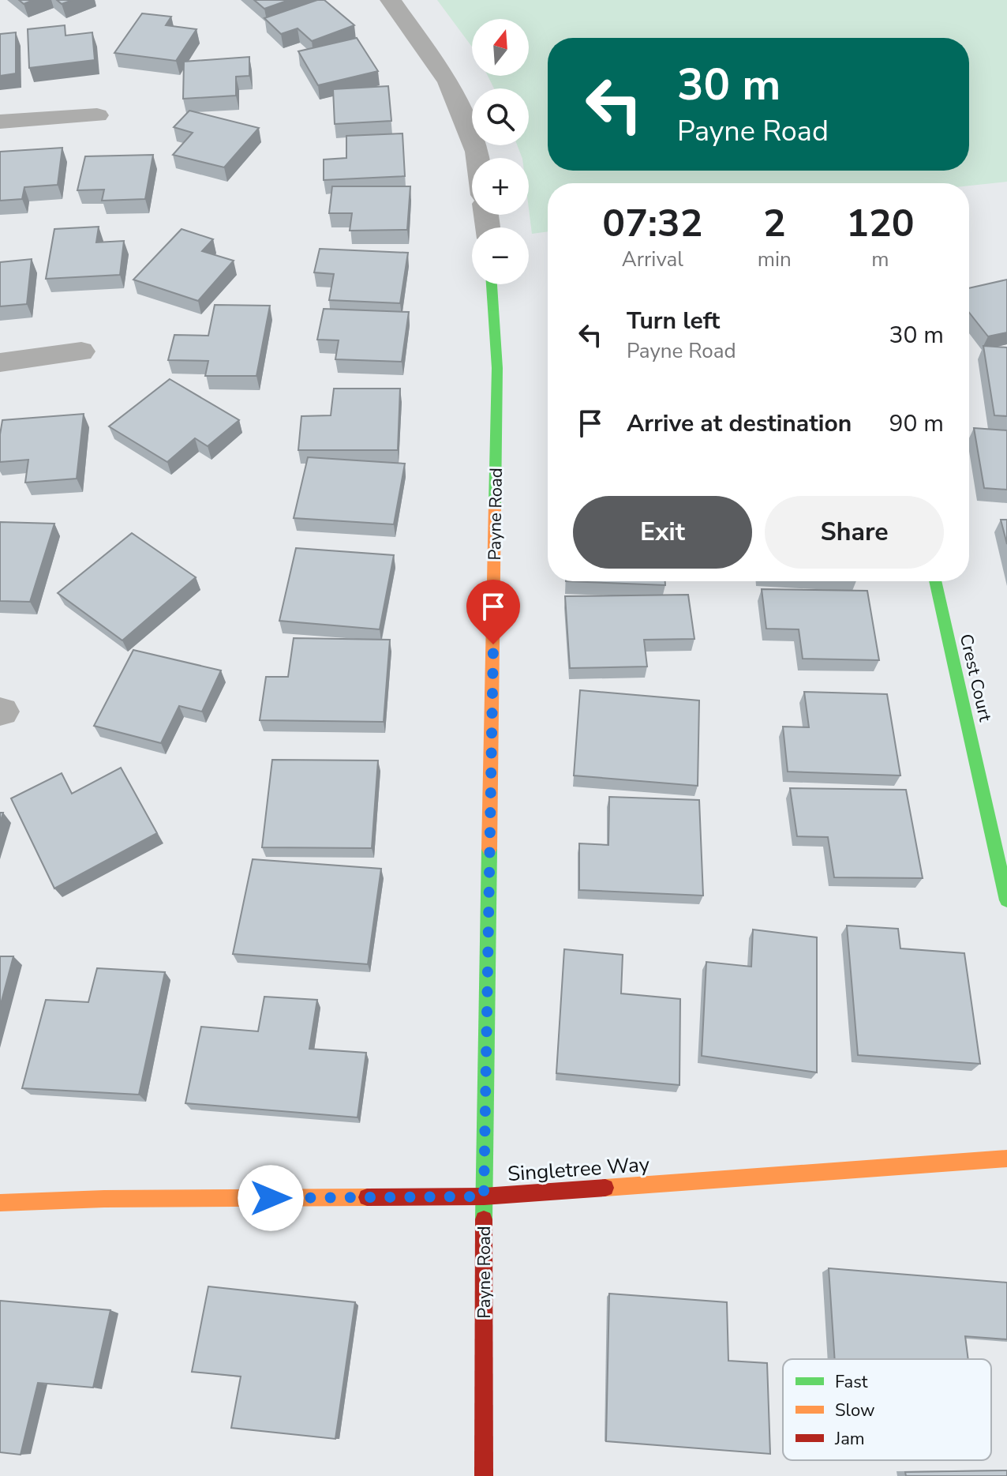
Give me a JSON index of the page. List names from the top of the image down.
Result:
{
  "streets": {
    "street": ["Payne Road", "Crest Court", "Singletree Way"]
  },
  "crossings": [
    ["Payne Road", "Singletree Way"]
  ],
  "legend": ["Fast", "Slow", "Jam"],
  "north": "top",
  "page": {
    "map_buttons": ["+", "−"],
    "turn": ["30 m", "Payne Road"],
    "eta": [
      "07:32",
      "Arrival",
      "2",
      "min",
      "120",
      "m"
    ],
    "list": [
      {
        "name": "Turn left",
        "note": "Payne Road",
        "value": "30 m"
      },
      {
        "name": "Arrive at destination",
        "value": "90 m"
      }
    ],
    "buttons": ["Exit", "Share"]
  }
}
